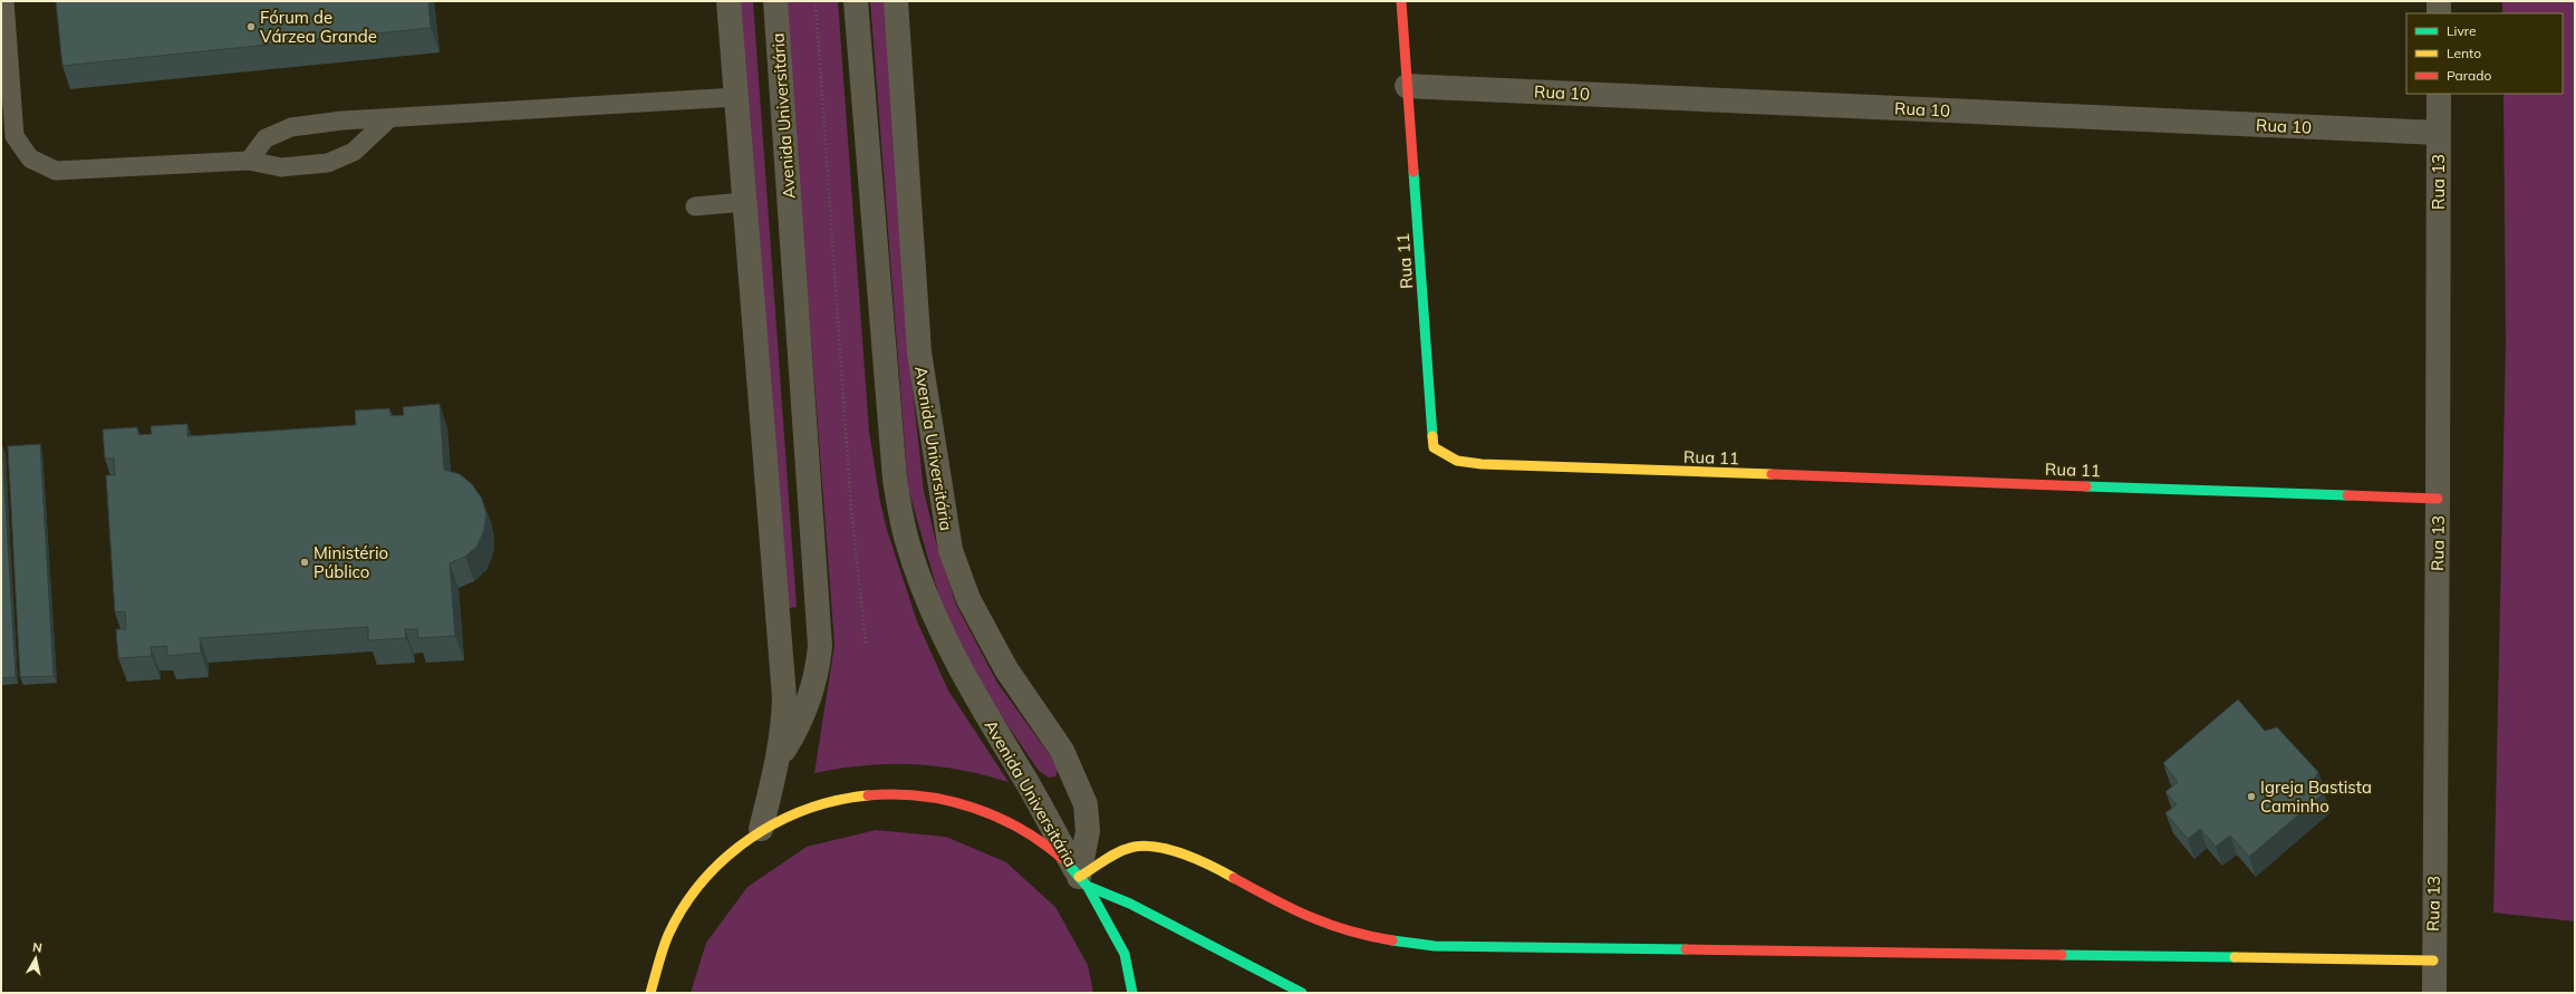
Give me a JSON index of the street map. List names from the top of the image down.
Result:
{
  "streets": {
    "street": [
      "Rua 10",
      "Avenida Universitária",
      "Rua 13",
      "Rua 11"
    ]
  },
  "crossings": [
    ["Rua 10", "Rua 13"],
    ["Rua 10", "Rua 11"],
    ["Rua 13", "Rua 11"]
  ],
  "places": ["Fórum de Várzea Grande", "Ministério Público", "Igreja Bastista Caminho"],
  "legend": ["Livre", "Lento", "Parado"],
  "north": "top"
}
